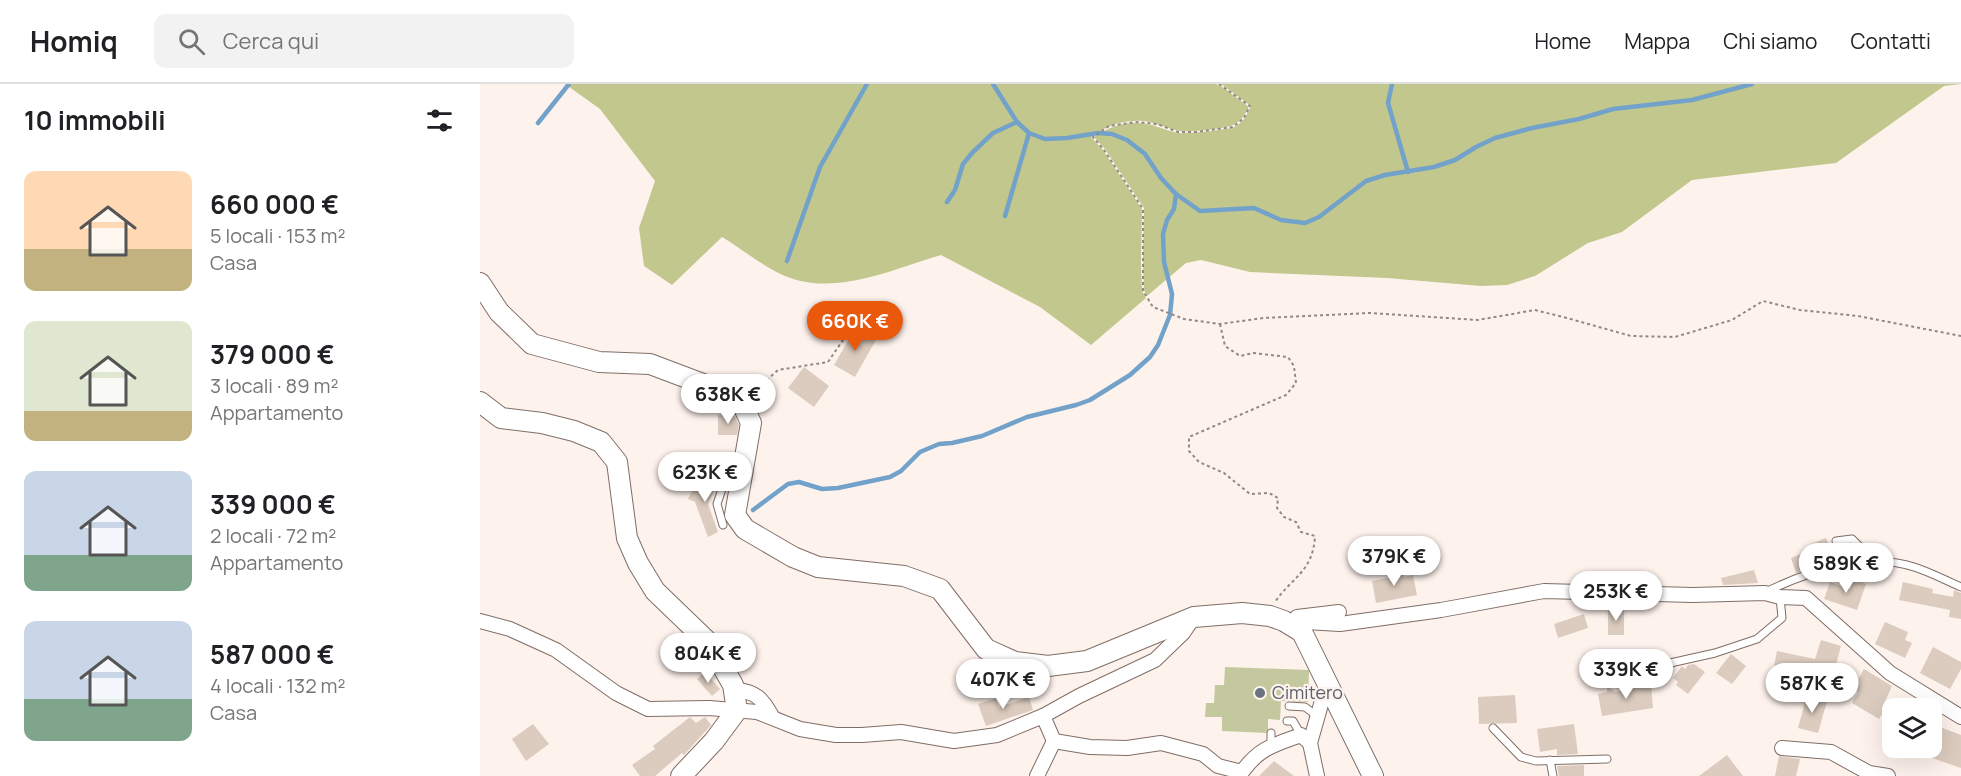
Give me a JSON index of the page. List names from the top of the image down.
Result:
{
  "places": ["Cimitero"],
  "page": {
    "header": "Homiq",
    "search": "Cerca qui",
    "nav": [
      "Home",
      "Mappa",
      "Chi siamo",
      "Contatti"
    ],
    "heading": "10 immobili",
    "list": [
      {
        "name": "660 000 €",
        "note": "5 locali · 153 m² · Casa"
      },
      {
        "name": "379 000 €",
        "note": "3 locali · 89 m² · Appartamento"
      },
      {
        "name": "339 000 €",
        "note": "2 locali · 72 m² · Appartamento"
      },
      {
        "name": "587 000 €",
        "note": "4 locali · 132 m² · Casa"
      }
    ],
    "price": [
      "660K €",
      "638K €",
      "623K €",
      "379K €",
      "589K €",
      "253K €",
      "804K €",
      "339K €",
      "407K €",
      "587K €"
    ]
  }
}
